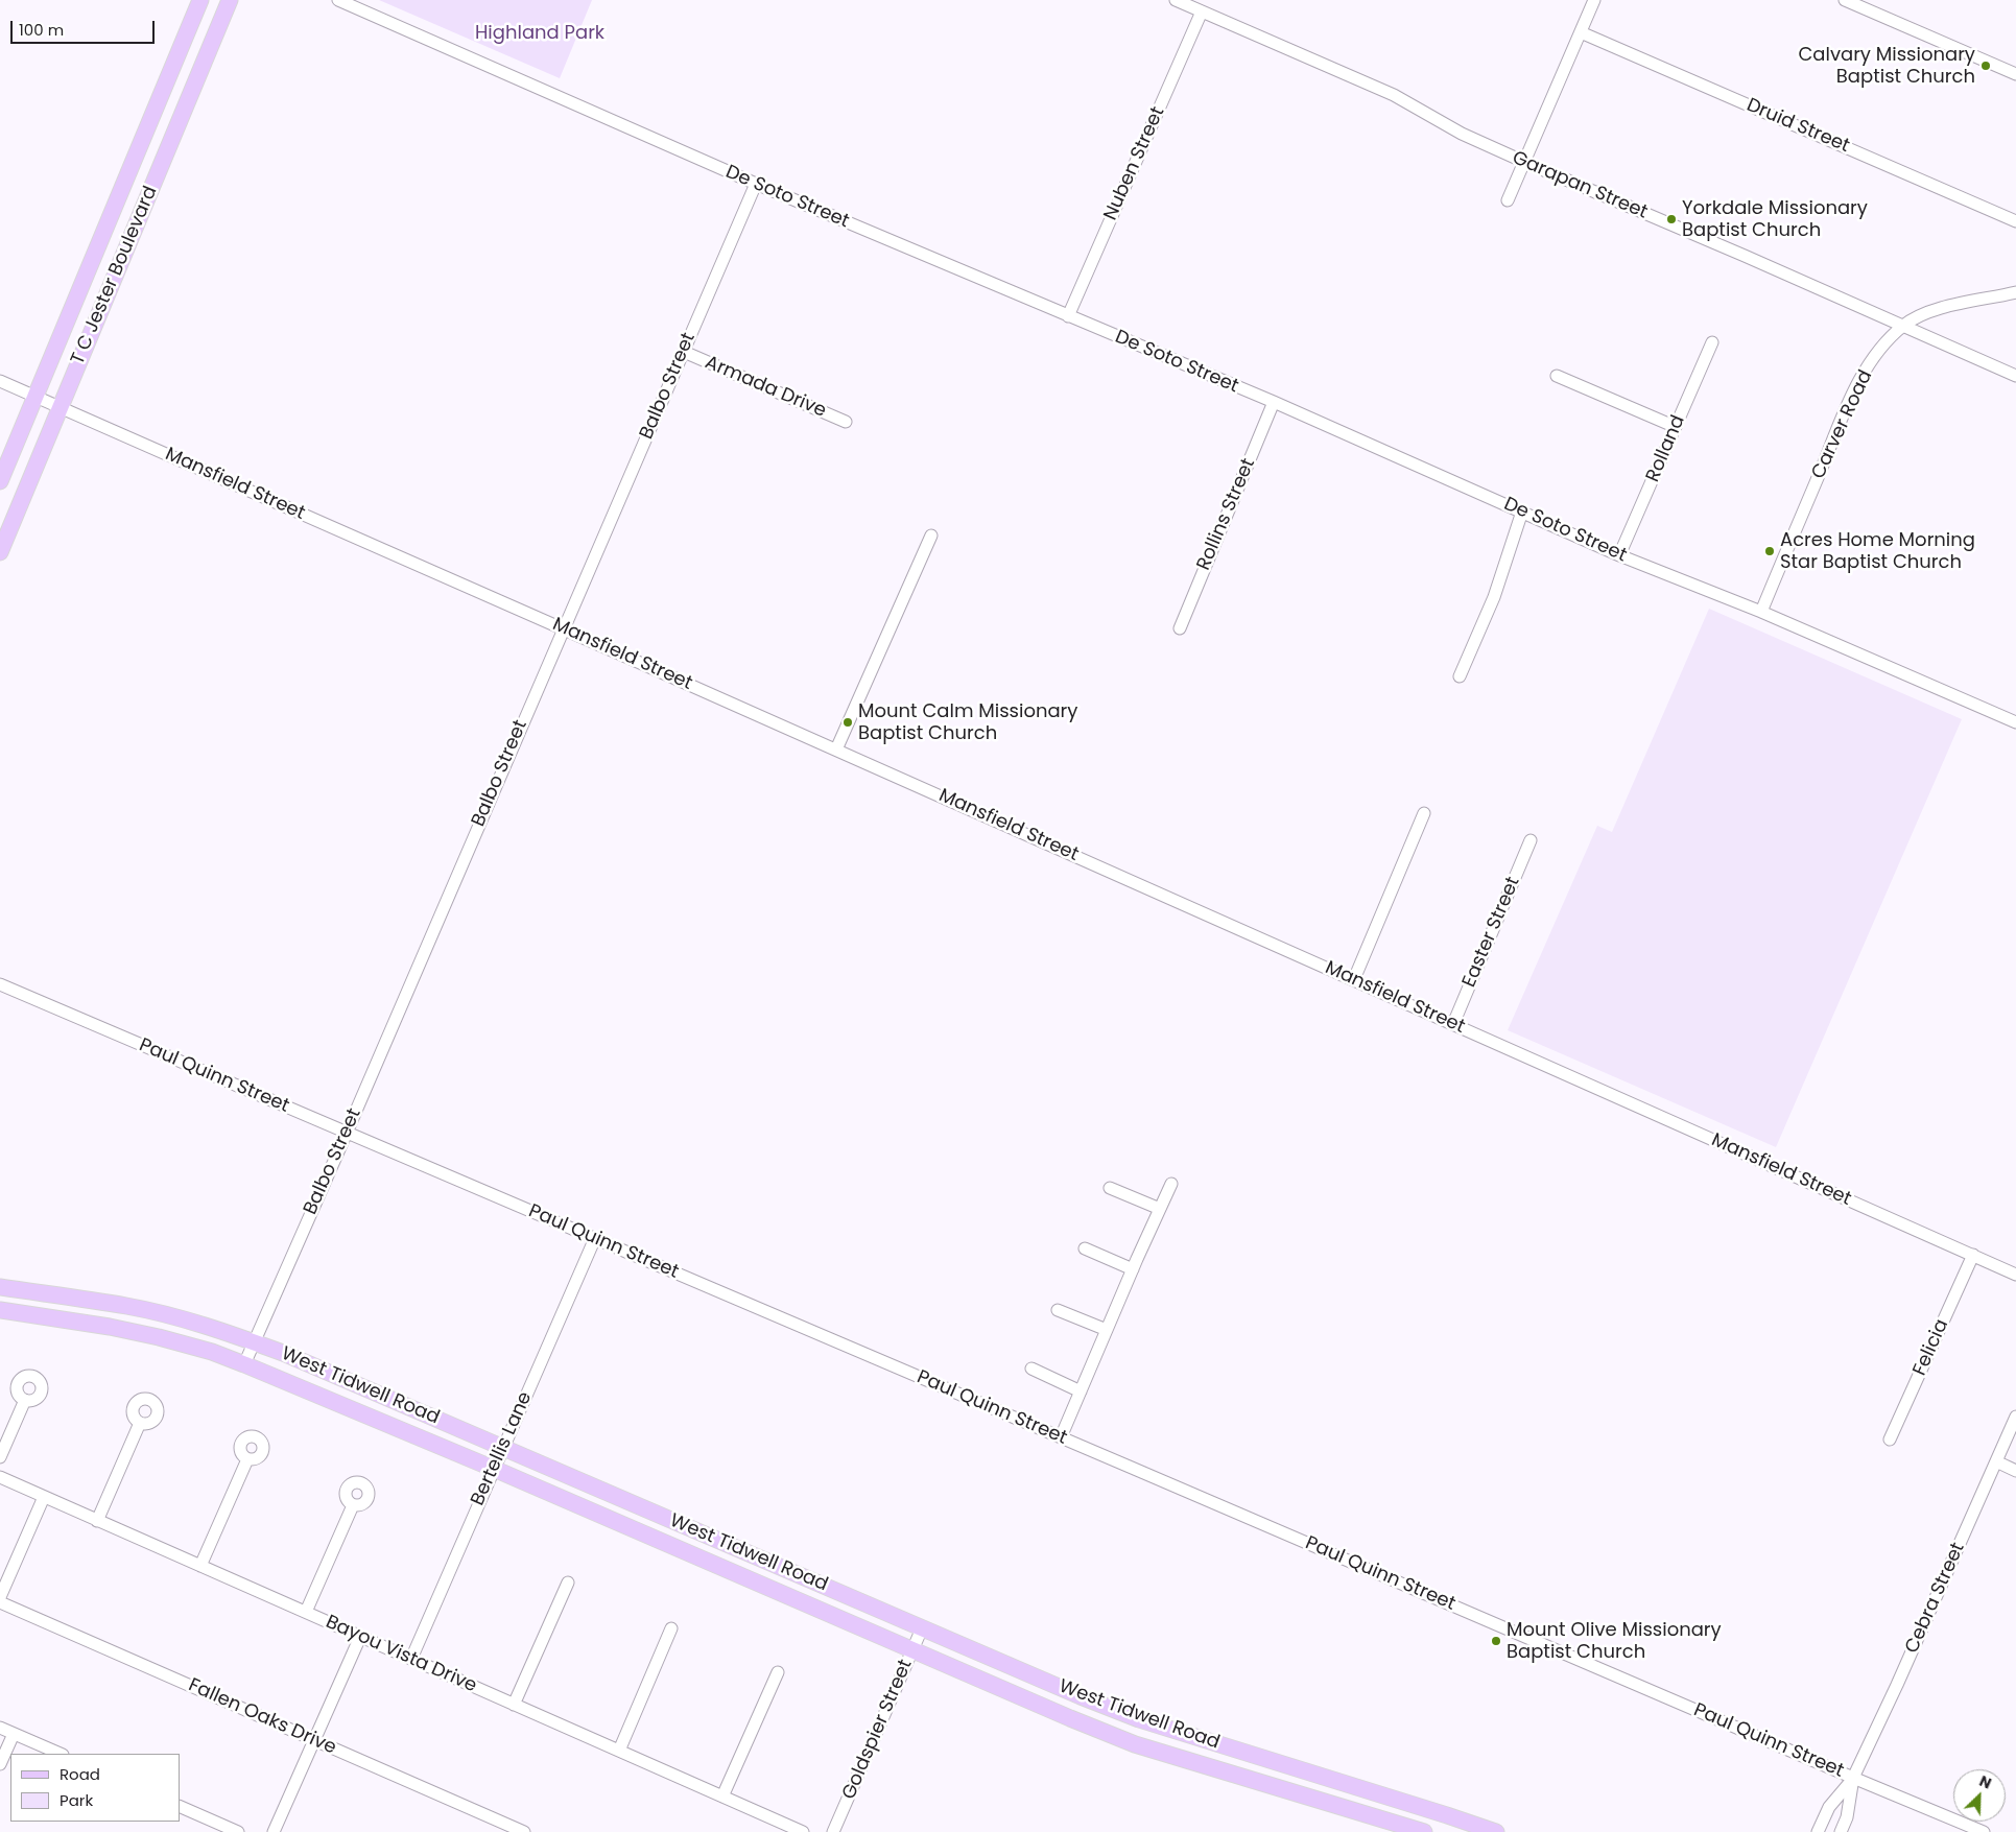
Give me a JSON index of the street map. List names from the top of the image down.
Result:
{
  "streets": {
    "main road": ["T C Jester Boulevard", "West Tidwell Road"],
    "street": [
      "Druid Street",
      "Nuben Street",
      "Garapan Street",
      "De Soto Street",
      "Balbo Street",
      "Armada Drive",
      "Carver Road",
      "Rolland",
      "Mansfield Street",
      "Rollins Street",
      "Easter Street",
      "Paul Quinn Street",
      "Felicia",
      "Bertellis Lane",
      "Cebra Street",
      "Bayou Vista Drive",
      "Fallen Oaks Drive",
      "Goldspier Street"
    ]
  },
  "crossings": [
    ["Nuben Street", "Garapan Street"],
    ["Nuben Street", "De Soto Street"],
    ["Garapan Street", "Carver Road"],
    ["De Soto Street", "Balbo Street"],
    ["De Soto Street", "Carver Road"],
    ["De Soto Street", "Rolland"],
    ["De Soto Street", "Rollins Street"],
    ["T C Jester Boulevard", "Mansfield Street"],
    ["Balbo Street", "Armada Drive"],
    ["Balbo Street", "Mansfield Street"],
    ["Balbo Street", "Paul Quinn Street"],
    ["Balbo Street", "West Tidwell Road"],
    ["Mansfield Street", "Easter Street"],
    ["Mansfield Street", "Felicia"],
    ["Paul Quinn Street", "Bertellis Lane"],
    ["Paul Quinn Street", "Cebra Street"],
    ["West Tidwell Road", "Bertellis Lane"],
    ["West Tidwell Road", "Goldspier Street"],
    ["Bertellis Lane", "Bayou Vista Drive"]
  ],
  "parks": ["Highland Park"],
  "places": [
    "Calvary Missionary Baptist Church",
    "Yorkdale Missionary Baptist Church",
    "Acres Home Morning Star Baptist Church",
    "Mount Calm Missionary Baptist Church",
    "Mount Olive Missionary Baptist Church"
  ],
  "legend": ["Road", "Park"],
  "scale_bar": "100 m",
  "north": "top right"
}
